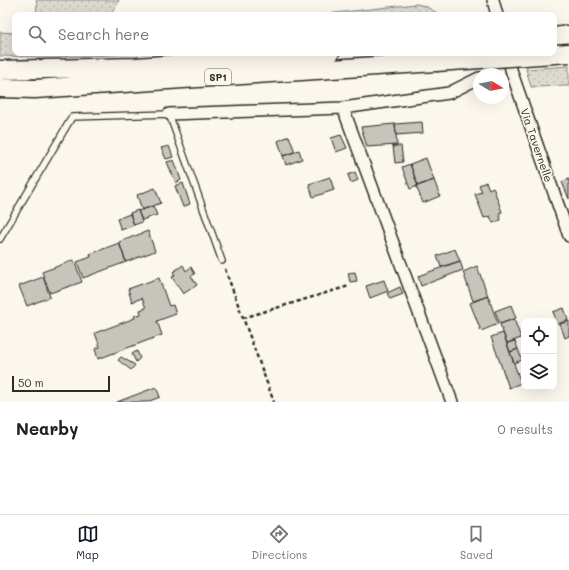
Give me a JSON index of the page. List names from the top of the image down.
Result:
{
  "streets": {
    "highway": ["SP1"],
    "street": ["Via Tavernelle"]
  },
  "scale_bar": "50 m",
  "north": "right",
  "page": {
    "search": "Search here",
    "scale": "50 m",
    "heading": ["Nearby", "0 results"],
    "nav": ["Map", "Directions", "Saved"]
  }
}
